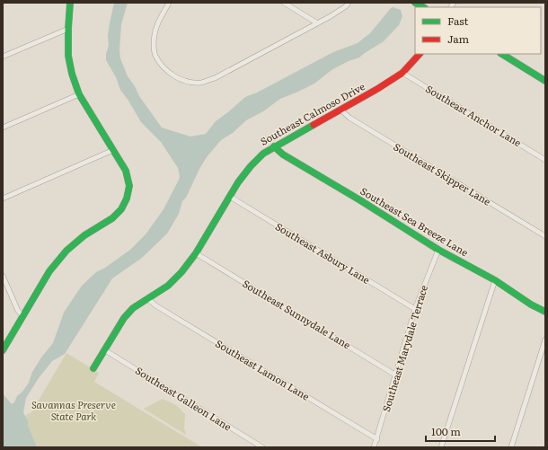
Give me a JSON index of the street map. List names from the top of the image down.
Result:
{
  "streets": {
    "street": [
      "Southeast Calmoso Drive",
      "Southeast Anchor Lane",
      "Southeast Skipper Lane",
      "Southeast Sea Breeze Lane",
      "Southeast Asbury Lane",
      "Southeast Sunnydale Lane",
      "Southeast Marydale Terrace",
      "Southeast Lamon Lane",
      "Southeast Galleon Lane"
    ]
  },
  "crossings": [
    ["Southeast Calmoso Drive", "Southeast Anchor Lane"],
    ["Southeast Calmoso Drive", "Southeast Skipper Lane"],
    ["Southeast Calmoso Drive", "Southeast Sea Breeze Lane"],
    ["Southeast Calmoso Drive", "Southeast Asbury Lane"],
    ["Southeast Calmoso Drive", "Southeast Sunnydale Lane"],
    ["Southeast Calmoso Drive", "Southeast Lamon Lane"],
    ["Southeast Calmoso Drive", "Southeast Galleon Lane"],
    ["Southeast Sea Breeze Lane", "Southeast Marydale Terrace"],
    ["Southeast Asbury Lane", "Southeast Marydale Terrace"],
    ["Southeast Sunnydale Lane", "Southeast Marydale Terrace"],
    ["Southeast Marydale Terrace", "Southeast Lamon Lane"]
  ],
  "parks": ["Savannas Preserve State Park"],
  "legend": ["Fast", "Jam"],
  "scale_bar": "100 m"
}
